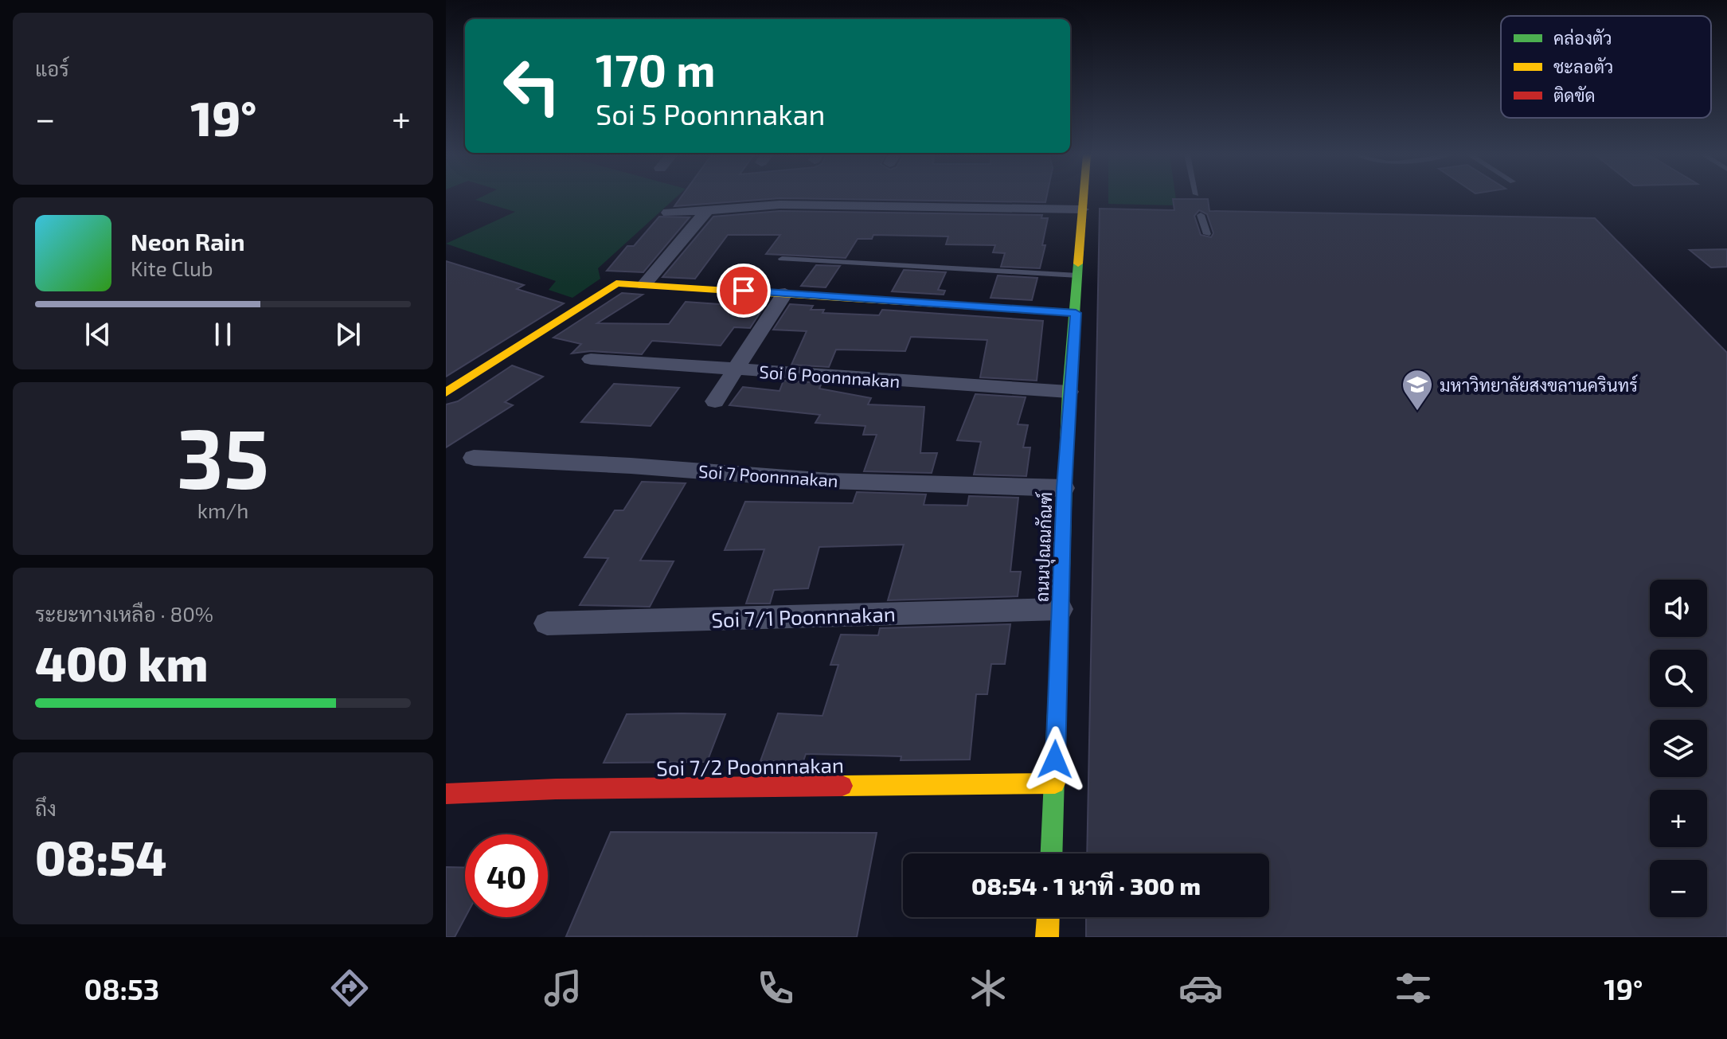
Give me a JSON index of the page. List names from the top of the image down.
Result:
{
  "streets": {
    "street": [
      "Soi 6 Poonnnakan",
      "Soi 7 Poonnnakan",
      "ถนนปุณณกัณฑ์",
      "Soi 7/1 Poonnnakan",
      "Soi 7/2 Poonnnakan"
    ]
  },
  "crossings": [
    ["Soi 6 Poonnnakan", "ถนนปุณณกัณฑ์"],
    ["Soi 7 Poonnnakan", "ถนนปุณณกัณฑ์"],
    ["ถนนปุณณกัณฑ์", "Soi 7/1 Poonnnakan"],
    ["ถนนปุณณกัณฑ์", "Soi 7/2 Poonnnakan"]
  ],
  "places": {
    "school or university": ["มหาวิทยาลัยสงขลานครินทร์"]
  },
  "legend": ["คล่องตัว", "ชะลอตัว", "ติดขัด"],
  "page": {
    "tile": [
      "แอร์",
      ["35", "km/h"],
      ["ระยะทางเหลือ · 80%", "400 km"],
      ["ถึง", "08:54"]
    ],
    "turn": ["170 m", "Soi 5 Poonnnakan"],
    "heat": ["−", "19°", "+"],
    "song": ["Neon Rain", "Kite Club"],
    "map_buttons": ["+", "−"],
    "limit": "40",
    "trip": "08:54 · 1 นาที · 300 m",
    "tabs": ["08:53", "19°"]
  }
}
